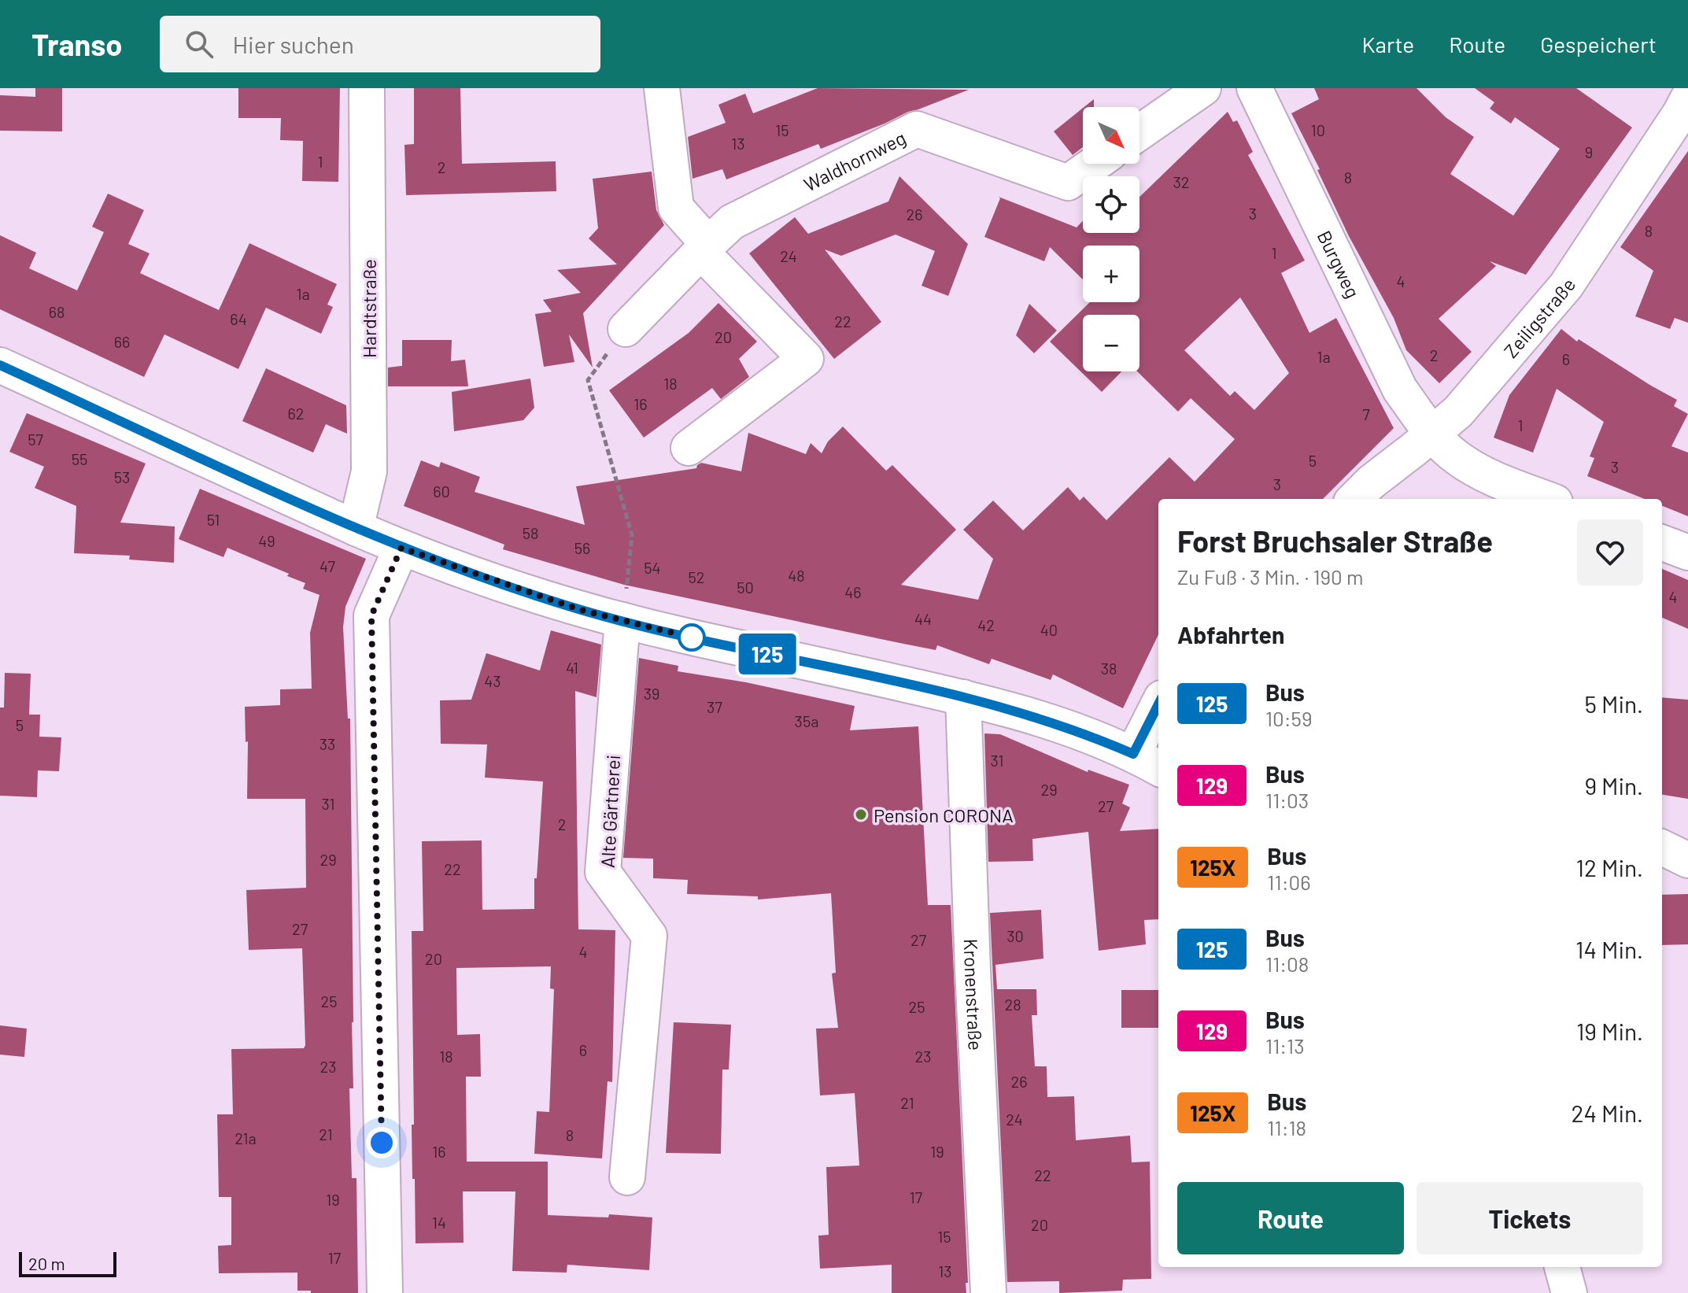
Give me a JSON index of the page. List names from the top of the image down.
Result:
{
  "streets": {
    "street": [
      "Waldhornweg",
      "Burgweg",
      "Hardtstraße",
      "Zeiligstraße",
      "Alte Gärtnerei",
      "Kronenstraße"
    ]
  },
  "crossings": [
    ["Burgweg", "Zeiligstraße"]
  ],
  "places": ["Pension CORONA"],
  "lines": ["bus line 125"],
  "house_numbers": [
    "15",
    "10",
    "13",
    "9",
    "1",
    "2",
    "8",
    "32",
    "3",
    "26",
    "8",
    "1",
    "24",
    "4",
    "1a",
    "68",
    "64",
    "22",
    "20",
    "66",
    "2",
    "1a",
    "6",
    "18",
    "16",
    "62",
    "7",
    "1",
    "57",
    "55",
    "5",
    "3",
    "53",
    "3",
    "60",
    "51",
    "58",
    "49",
    "56",
    "47",
    "54",
    "48",
    "52",
    "50",
    "46",
    "4",
    "44",
    "42",
    "40",
    "41",
    "38",
    "43",
    "39",
    "37",
    "35a",
    "5",
    "33",
    "31",
    "29",
    "31",
    "27",
    "2",
    "29",
    "22",
    "27",
    "30",
    "27",
    "4",
    "20",
    "25",
    "28",
    "25",
    "6",
    "18",
    "23",
    "23",
    "26",
    "21",
    "24",
    "21",
    "8",
    "21a",
    "16",
    "19",
    "22",
    "17",
    "19",
    "14",
    "20",
    "15",
    "17",
    "13"
  ],
  "scale_bar": "20 m",
  "north": "bottom right",
  "page": {
    "header": "Transo",
    "search": "Hier suchen",
    "nav": ["Karte", "Route", "Gespeichert"],
    "on_map": "125",
    "map_buttons": ["+", "−"],
    "heading": [
      ["Forst Bruchsaler Straße", "Zu Fuß · 3 Min. · 190 m"],
      "Abfahrten"
    ],
    "list": [
      {
        "mark": "125",
        "name": "Bus",
        "note": "10:59",
        "value": "5 Min."
      },
      {
        "mark": "129",
        "name": "Bus",
        "note": "11:03",
        "value": "9 Min."
      },
      {
        "mark": "125X",
        "name": "Bus",
        "note": "11:06",
        "value": "12 Min."
      },
      {
        "mark": "125",
        "name": "Bus",
        "note": "11:08",
        "value": "14 Min."
      },
      {
        "mark": "129",
        "name": "Bus",
        "note": "11:13",
        "value": "19 Min."
      },
      {
        "mark": "125X",
        "name": "Bus",
        "note": "11:18",
        "value": "24 Min."
      }
    ],
    "buttons": ["Route", "Tickets"],
    "scale": "20 m"
  }
}
